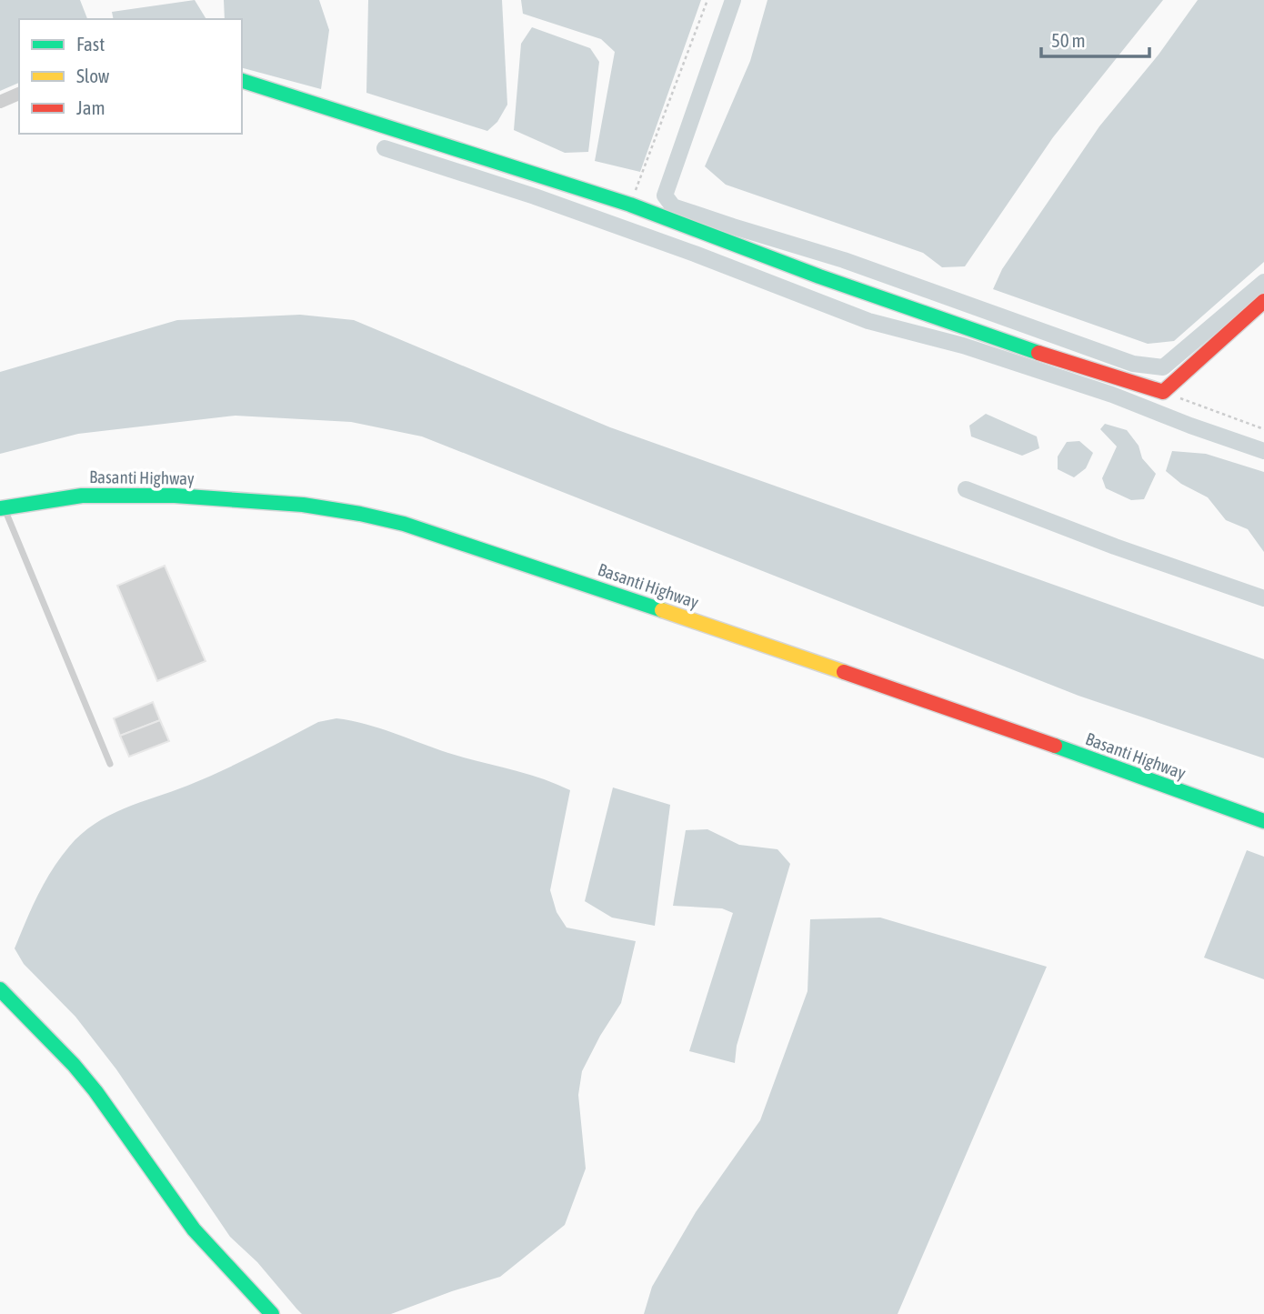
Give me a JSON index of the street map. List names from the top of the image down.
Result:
{
  "streets": {
    "street": ["Basanti Highway"]
  },
  "legend": ["Fast", "Slow", "Jam"],
  "scale_bar": "50 m"
}
